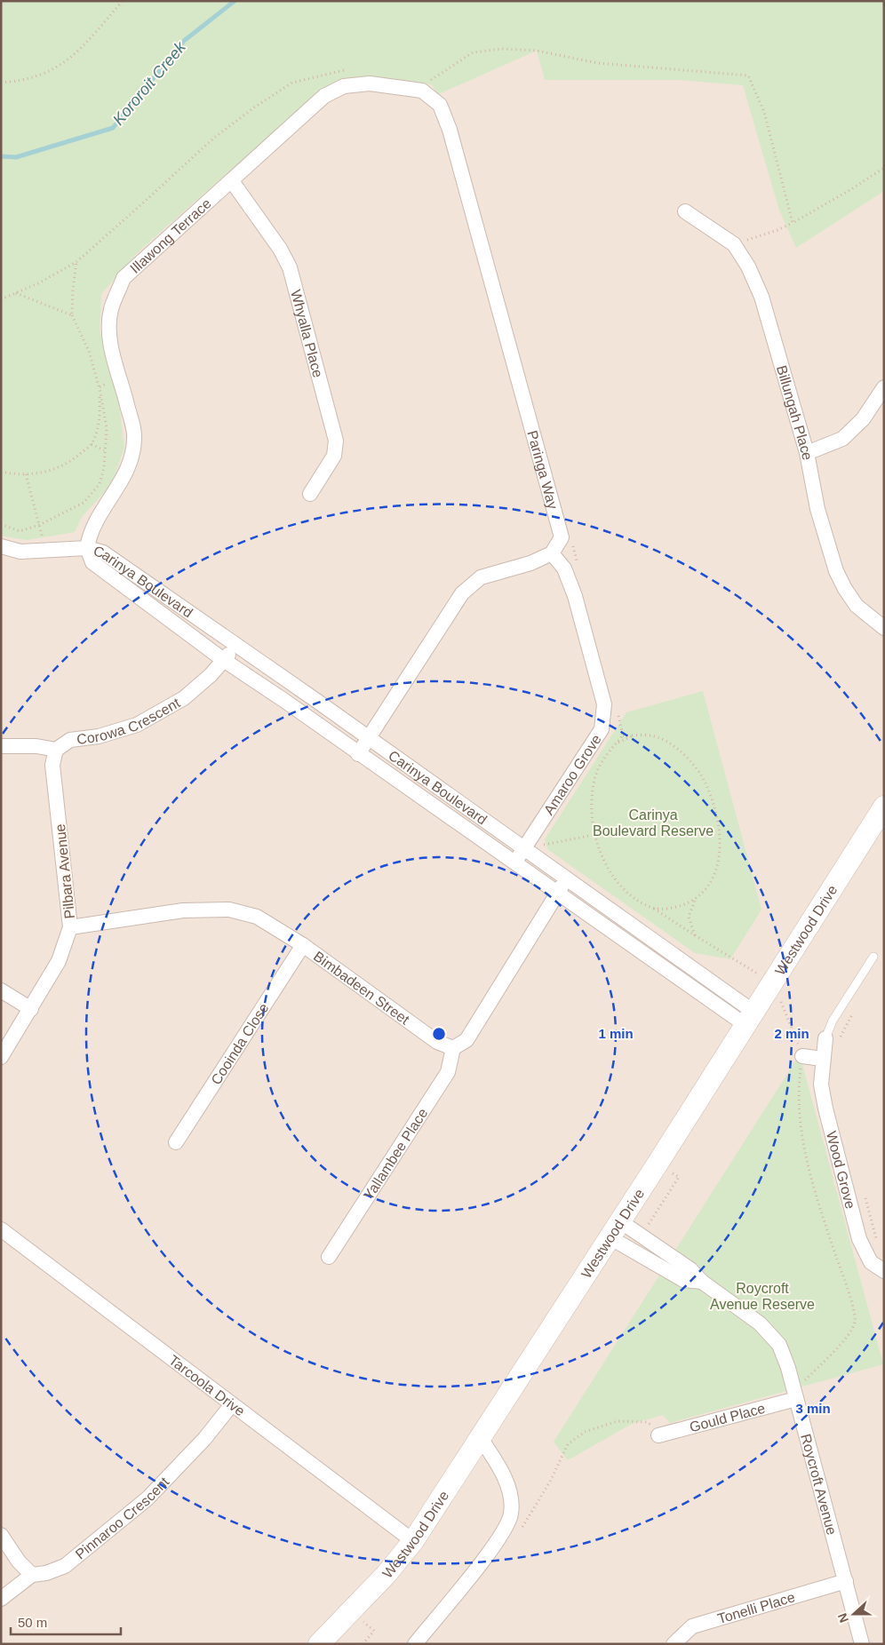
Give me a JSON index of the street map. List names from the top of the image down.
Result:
{
  "streets": {
    "street": [
      "Illawong Terrace",
      "Whyalla Place",
      "Billungah Place",
      "Paringa Way",
      "Carinya Boulevard",
      "Corowa Crescent",
      "Amaroo Grove",
      "Pilbara Avenue",
      "Westwood Drive",
      "Bimbadeen Street",
      "Cooinda Close",
      "Yallambee Place",
      "Wood Grove",
      "Tarcoola Drive",
      "Gould Place",
      "Roycroft Avenue",
      "Pinnaroo Crescent",
      "Tonelli Place"
    ]
  },
  "crossings": [
    ["Illawong Terrace", "Whyalla Place"],
    ["Illawong Terrace", "Paringa Way"],
    ["Illawong Terrace", "Carinya Boulevard"],
    ["Paringa Way", "Amaroo Grove"],
    ["Carinya Boulevard", "Corowa Crescent"],
    ["Carinya Boulevard", "Amaroo Grove"],
    ["Carinya Boulevard", "Westwood Drive"],
    ["Corowa Crescent", "Pilbara Avenue"],
    ["Pilbara Avenue", "Bimbadeen Street"],
    ["Westwood Drive", "Tarcoola Drive"],
    ["Westwood Drive", "Roycroft Avenue"],
    ["Bimbadeen Street", "Cooinda Close"],
    ["Bimbadeen Street", "Yallambee Place"],
    ["Tarcoola Drive", "Pinnaroo Crescent"],
    ["Gould Place", "Roycroft Avenue"],
    ["Roycroft Avenue", "Tonelli Place"]
  ],
  "water": ["Kororoit Creek"],
  "parks": ["Carinya Boulevard Reserve", "Roycroft Avenue Reserve"],
  "scale_bar": "50 m",
  "north": "left",
  "rings": ["1 min", "2 min", "3 min"]
}
